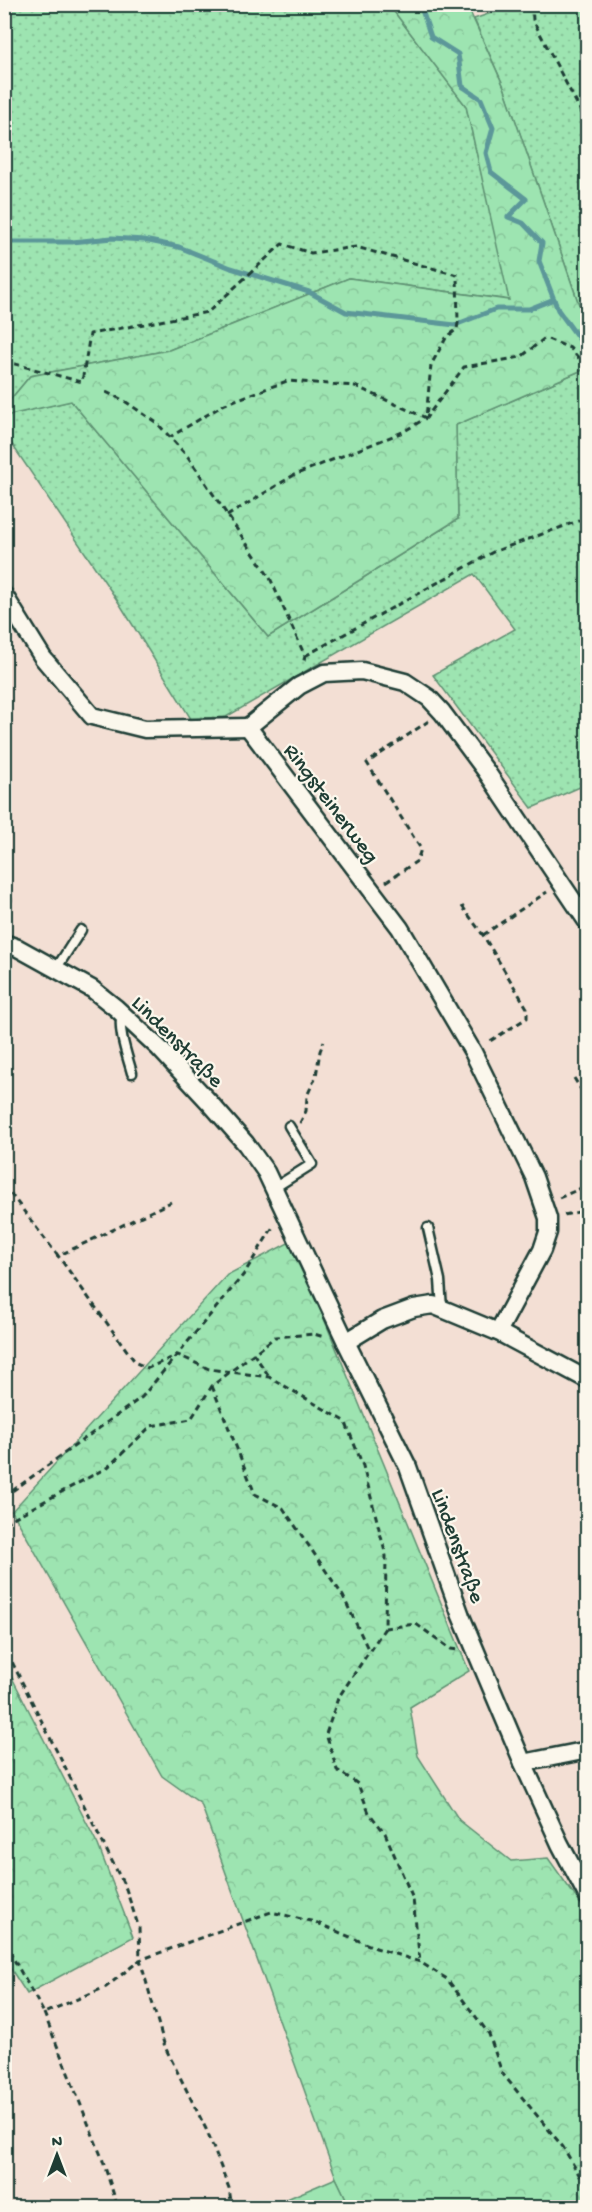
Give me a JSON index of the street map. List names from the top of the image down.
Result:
{
  "streets": {
    "street": ["Ringsteinerweg", "Lindenstraße"]
  },
  "north": "top"
}
